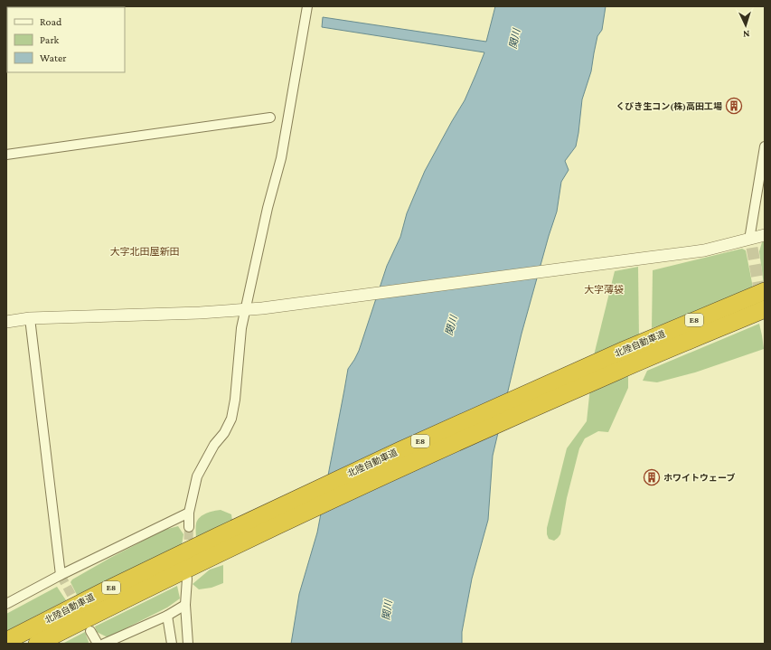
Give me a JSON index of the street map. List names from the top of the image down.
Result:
{
  "streets": {
    "highway": ["E8", "北陸自動車道"]
  },
  "districts": ["大字北田屋新田", "大字薄袋"],
  "water": ["関川"],
  "places": {
    "building": ["くびき生コン(株)高田工場", "ホワイトウェーブ"]
  },
  "legend": ["Road", "Park", "Water"],
  "north": "bottom"
}
